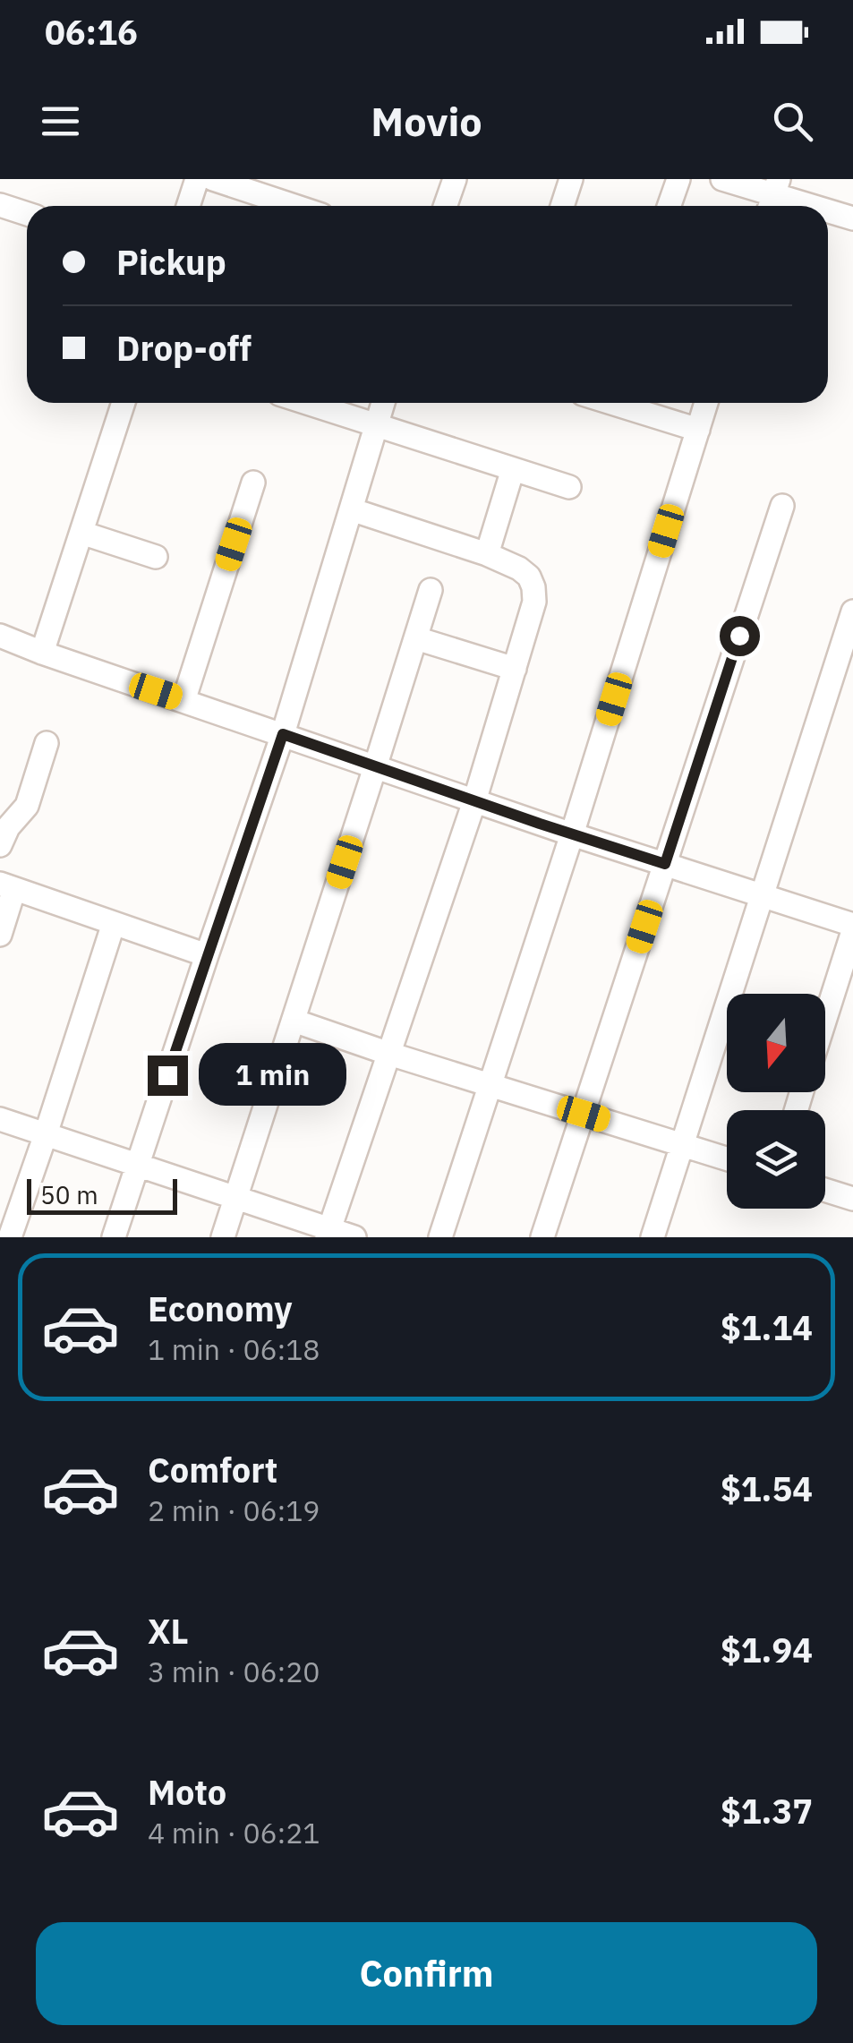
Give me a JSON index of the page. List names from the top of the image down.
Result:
{
  "scale_bar": "50 m",
  "north": "bottom",
  "page": {
    "status": "06:16",
    "header": "Movio",
    "banner": ["Pickup", "Drop-off"],
    "bubble": "1 min",
    "scale": "50 m",
    "list": [
      {
        "name": "Economy",
        "note": "1 min · 06:18",
        "value": "$1.14"
      },
      {
        "name": "Comfort",
        "note": "2 min · 06:19",
        "value": "$1.54"
      },
      {
        "name": "XL",
        "note": "3 min · 06:20",
        "value": "$1.94"
      },
      {
        "name": "Moto",
        "note": "4 min · 06:21",
        "value": "$1.37"
      }
    ],
    "buttons": "Confirm"
  }
}
